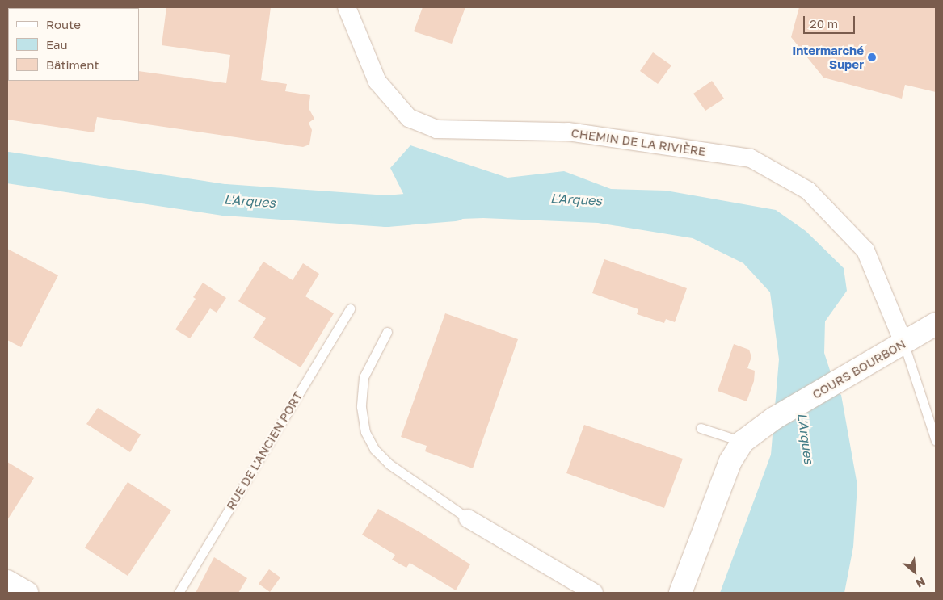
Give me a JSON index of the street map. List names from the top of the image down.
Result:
{
  "streets": {
    "main road": ["COURS BOURBON"],
    "street": ["CHEMIN DE LA RIVIÈRE"],
    "lane": ["RUE DE L'ANCIEN PORT"]
  },
  "crossings": [
    ["CHEMIN DE LA RIVIÈRE", "COURS BOURBON"]
  ],
  "water": ["L'Arques"],
  "places": ["Intermarché Super"],
  "legend": ["Route", "Eau", "Bâtiment"],
  "scale_bar": "20 m",
  "north": "bottom right"
}
